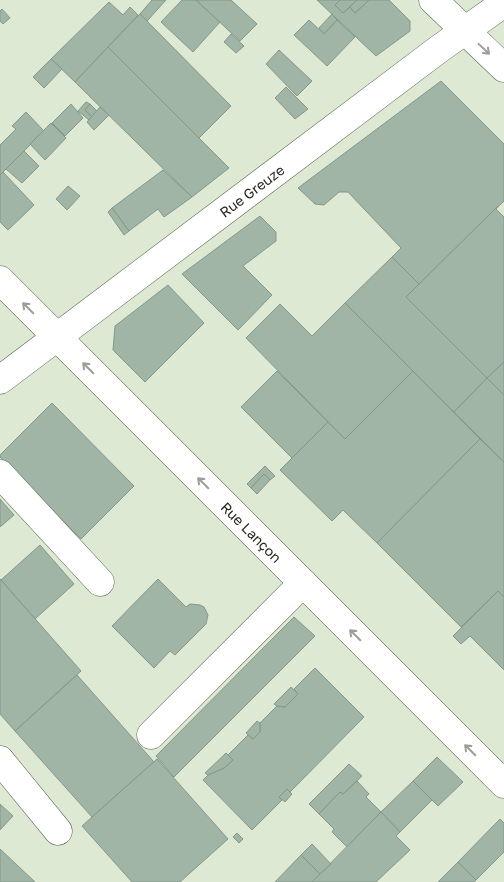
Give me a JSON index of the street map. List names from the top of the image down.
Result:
{
  "streets": {
    "street": ["Rue Greuze", "Rue Lançon"]
  },
  "crossings": [
    ["Rue Greuze", "Rue Lançon"]
  ],
  "one_way": ["Rue Lançon"]
}
